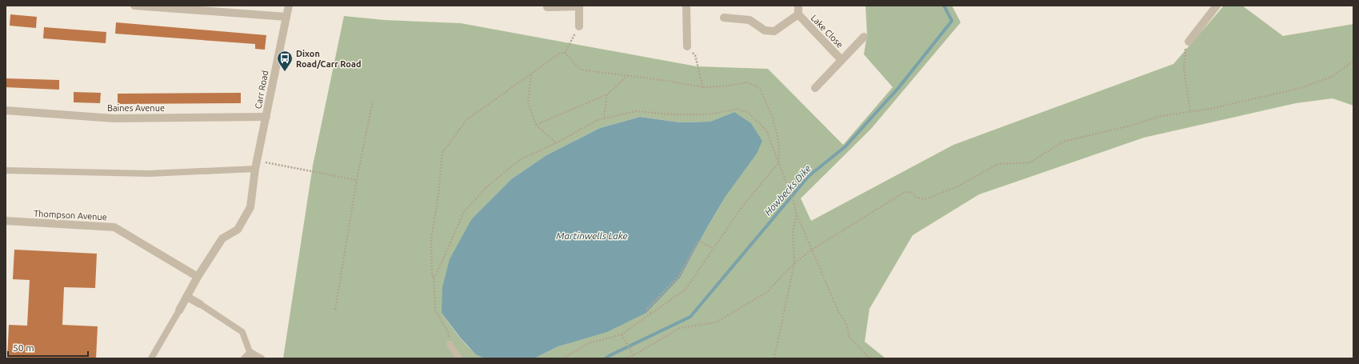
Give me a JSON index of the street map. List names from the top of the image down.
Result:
{
  "streets": {
    "street": [
      "Lake Close",
      "Carr Road",
      "Baines Avenue",
      "Thompson Avenue"
    ]
  },
  "crossings": [
    ["Carr Road", "Baines Avenue"],
    ["Carr Road", "Thompson Avenue"]
  ],
  "water": ["Howbecks Dike", "Martinwells Lake"],
  "places": {
    "bus stop": ["Dixon Road/Carr Road"]
  },
  "scale_bar": "50 m"
}
